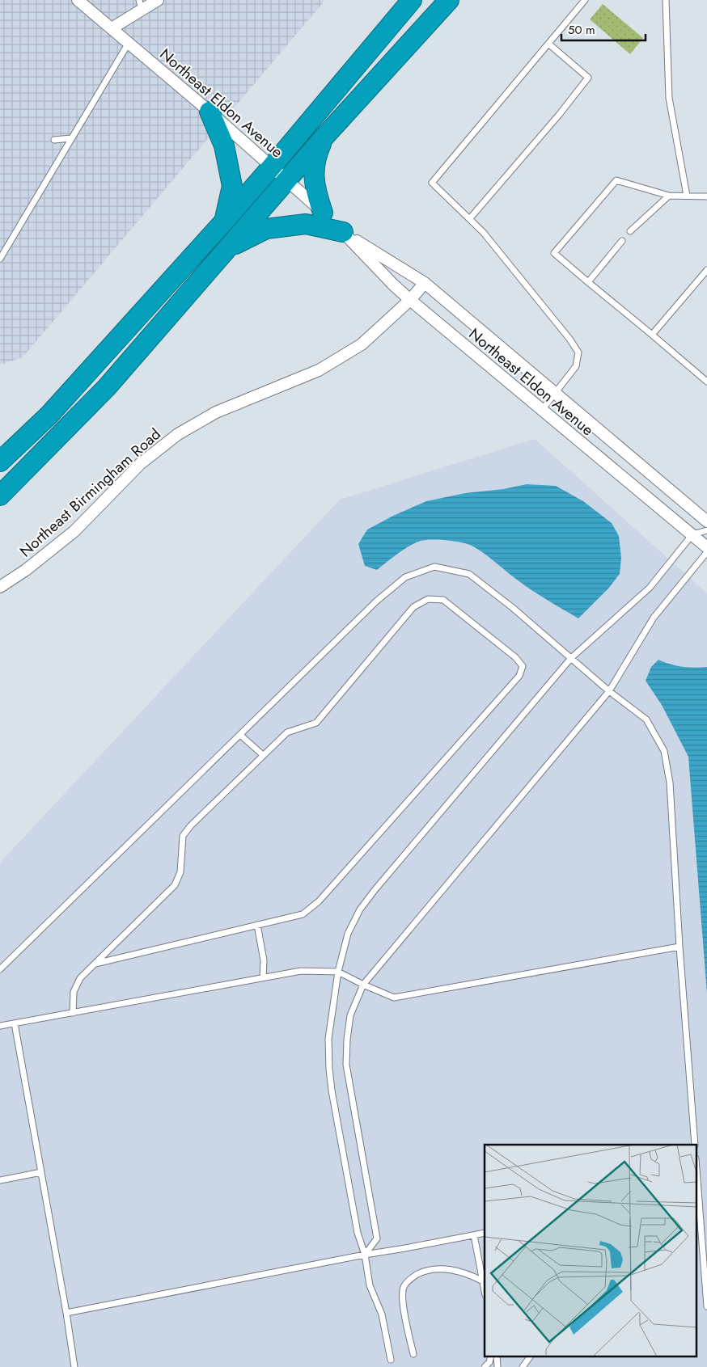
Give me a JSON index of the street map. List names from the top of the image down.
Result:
{
  "streets": {
    "street": ["Northeast Eldon Avenue", "Northeast Birmingham Road"]
  },
  "crossings": [
    ["Northeast Eldon Avenue", "Northeast Birmingham Road"]
  ],
  "scale_bar": "50 m"
}
